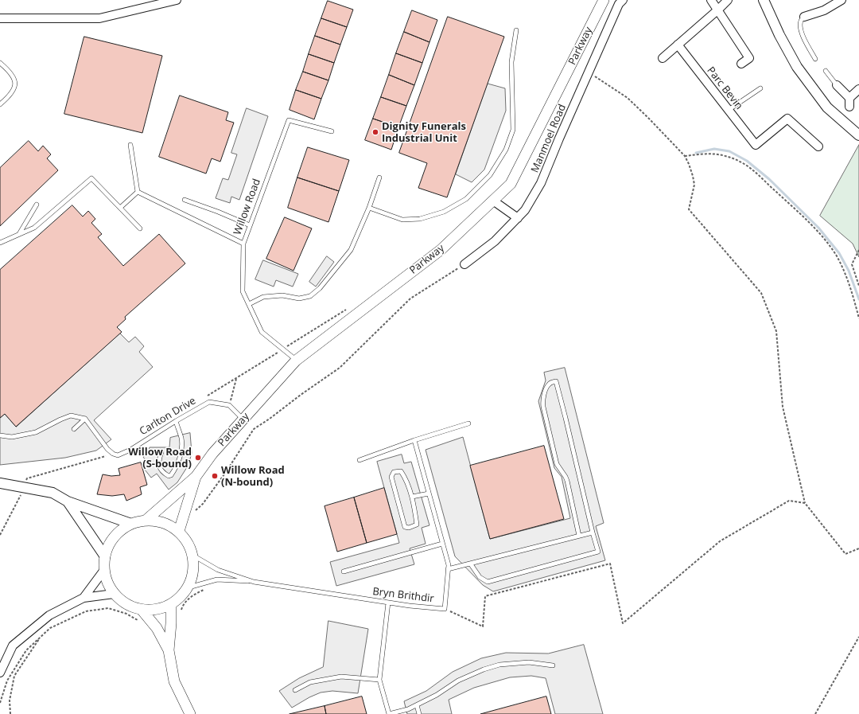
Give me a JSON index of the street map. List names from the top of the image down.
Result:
{
  "streets": {
    "main road": ["Parkway"],
    "street": ["Parc Bevin", "Manmoel Road"],
    "lane": ["Willow Road", "Carlton Drive", "Bryn Brithdir"]
  },
  "crossings": [
    ["Parkway", "Willow Road"]
  ],
  "places": ["Dignity Funerals Industrial Unit", "Willow Road (S-bound)", "Willow Road (N-bound)"]
}
